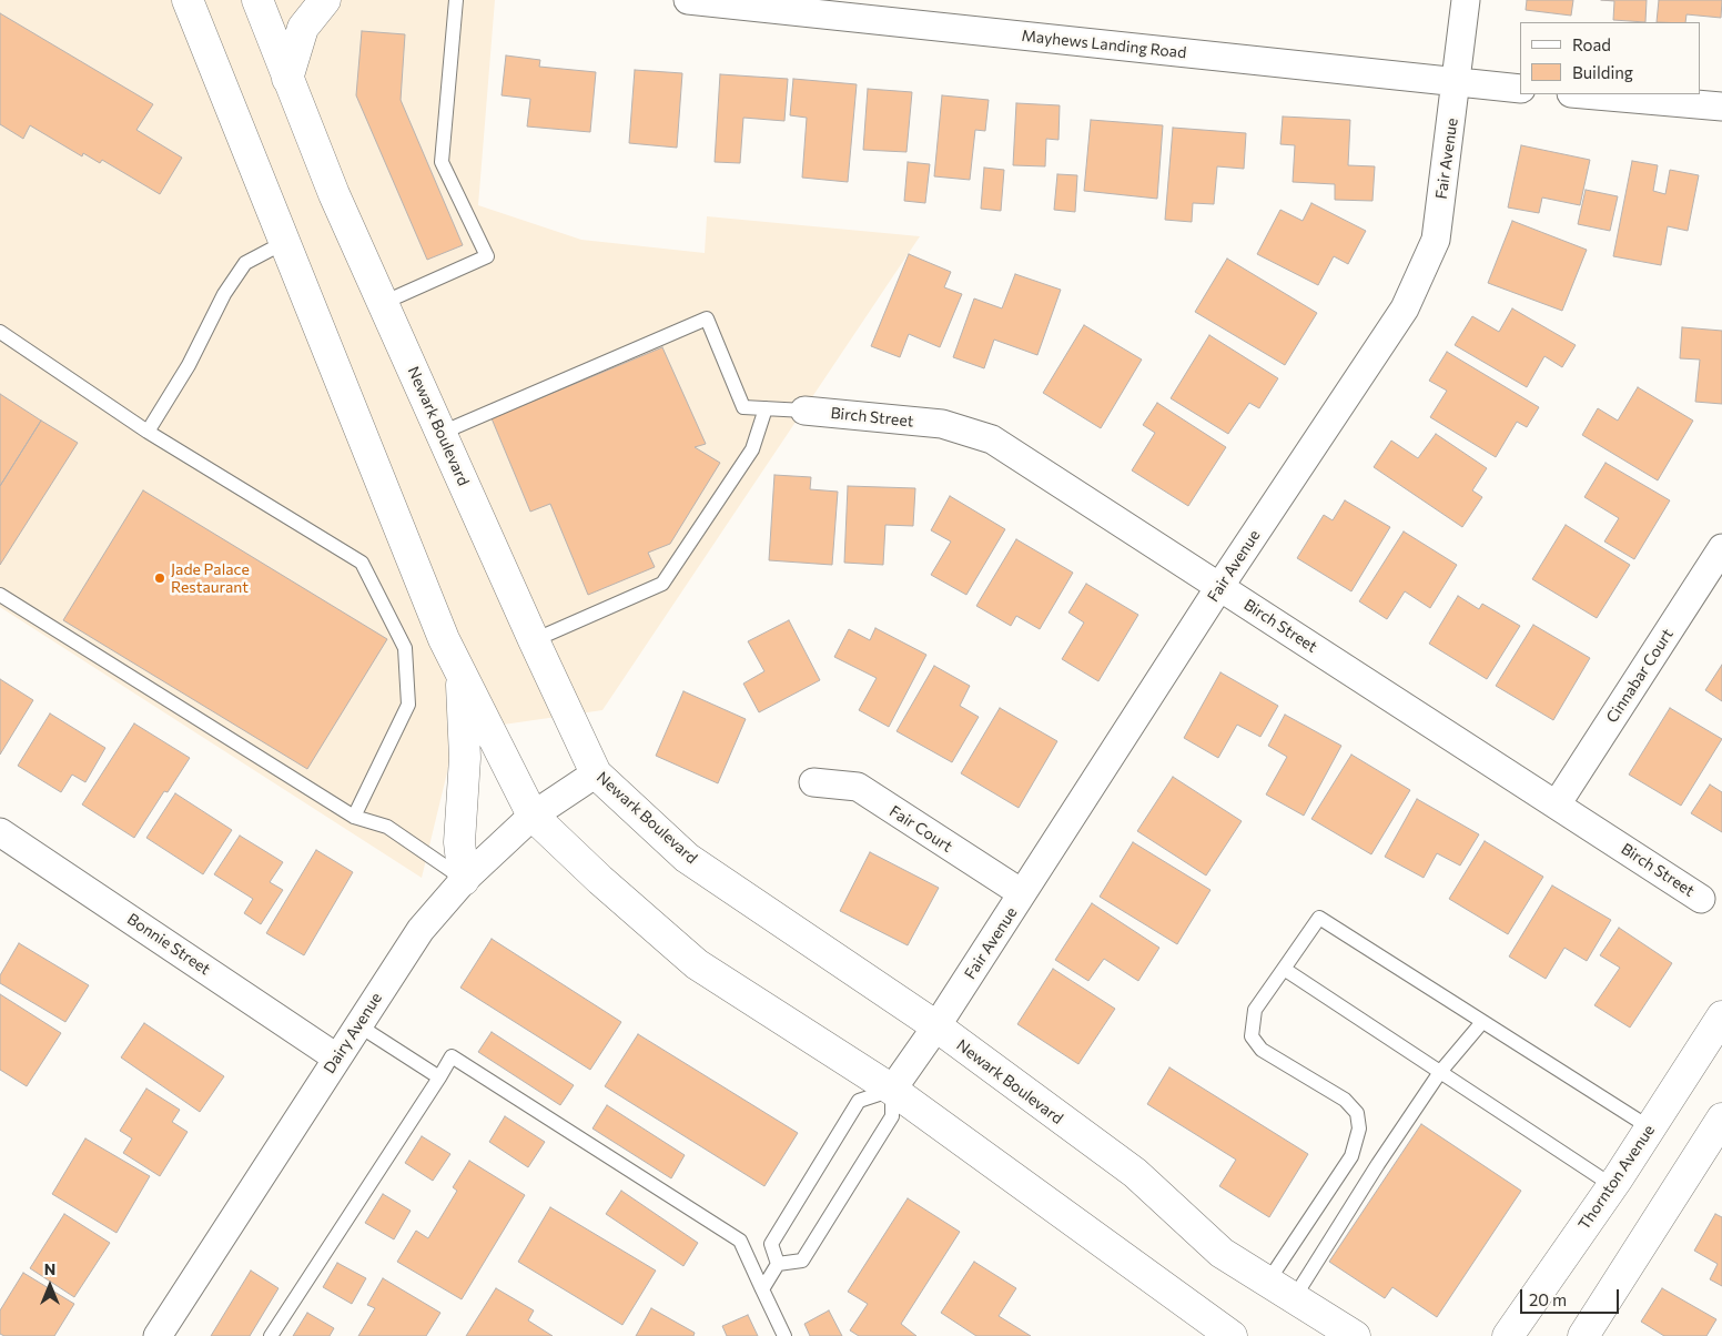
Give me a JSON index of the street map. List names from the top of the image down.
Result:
{
  "streets": {
    "main road": ["Newark Boulevard", "Thornton Avenue"],
    "street": [
      "Mayhews Landing Road",
      "Fair Avenue",
      "Birch Street",
      "Cinnabar Court",
      "Fair Court",
      "Bonnie Street",
      "Dairy Avenue"
    ]
  },
  "crossings": [
    ["Mayhews Landing Road", "Fair Avenue"],
    ["Fair Avenue", "Birch Street"],
    ["Fair Avenue", "Newark Boulevard"],
    ["Fair Avenue", "Fair Court"],
    ["Birch Street", "Cinnabar Court"],
    ["Newark Boulevard", "Dairy Avenue"],
    ["Bonnie Street", "Dairy Avenue"]
  ],
  "places": ["Jade Palace Restaurant"],
  "legend": ["Road", "Building"],
  "scale_bar": "20 m",
  "north": "top"
}
